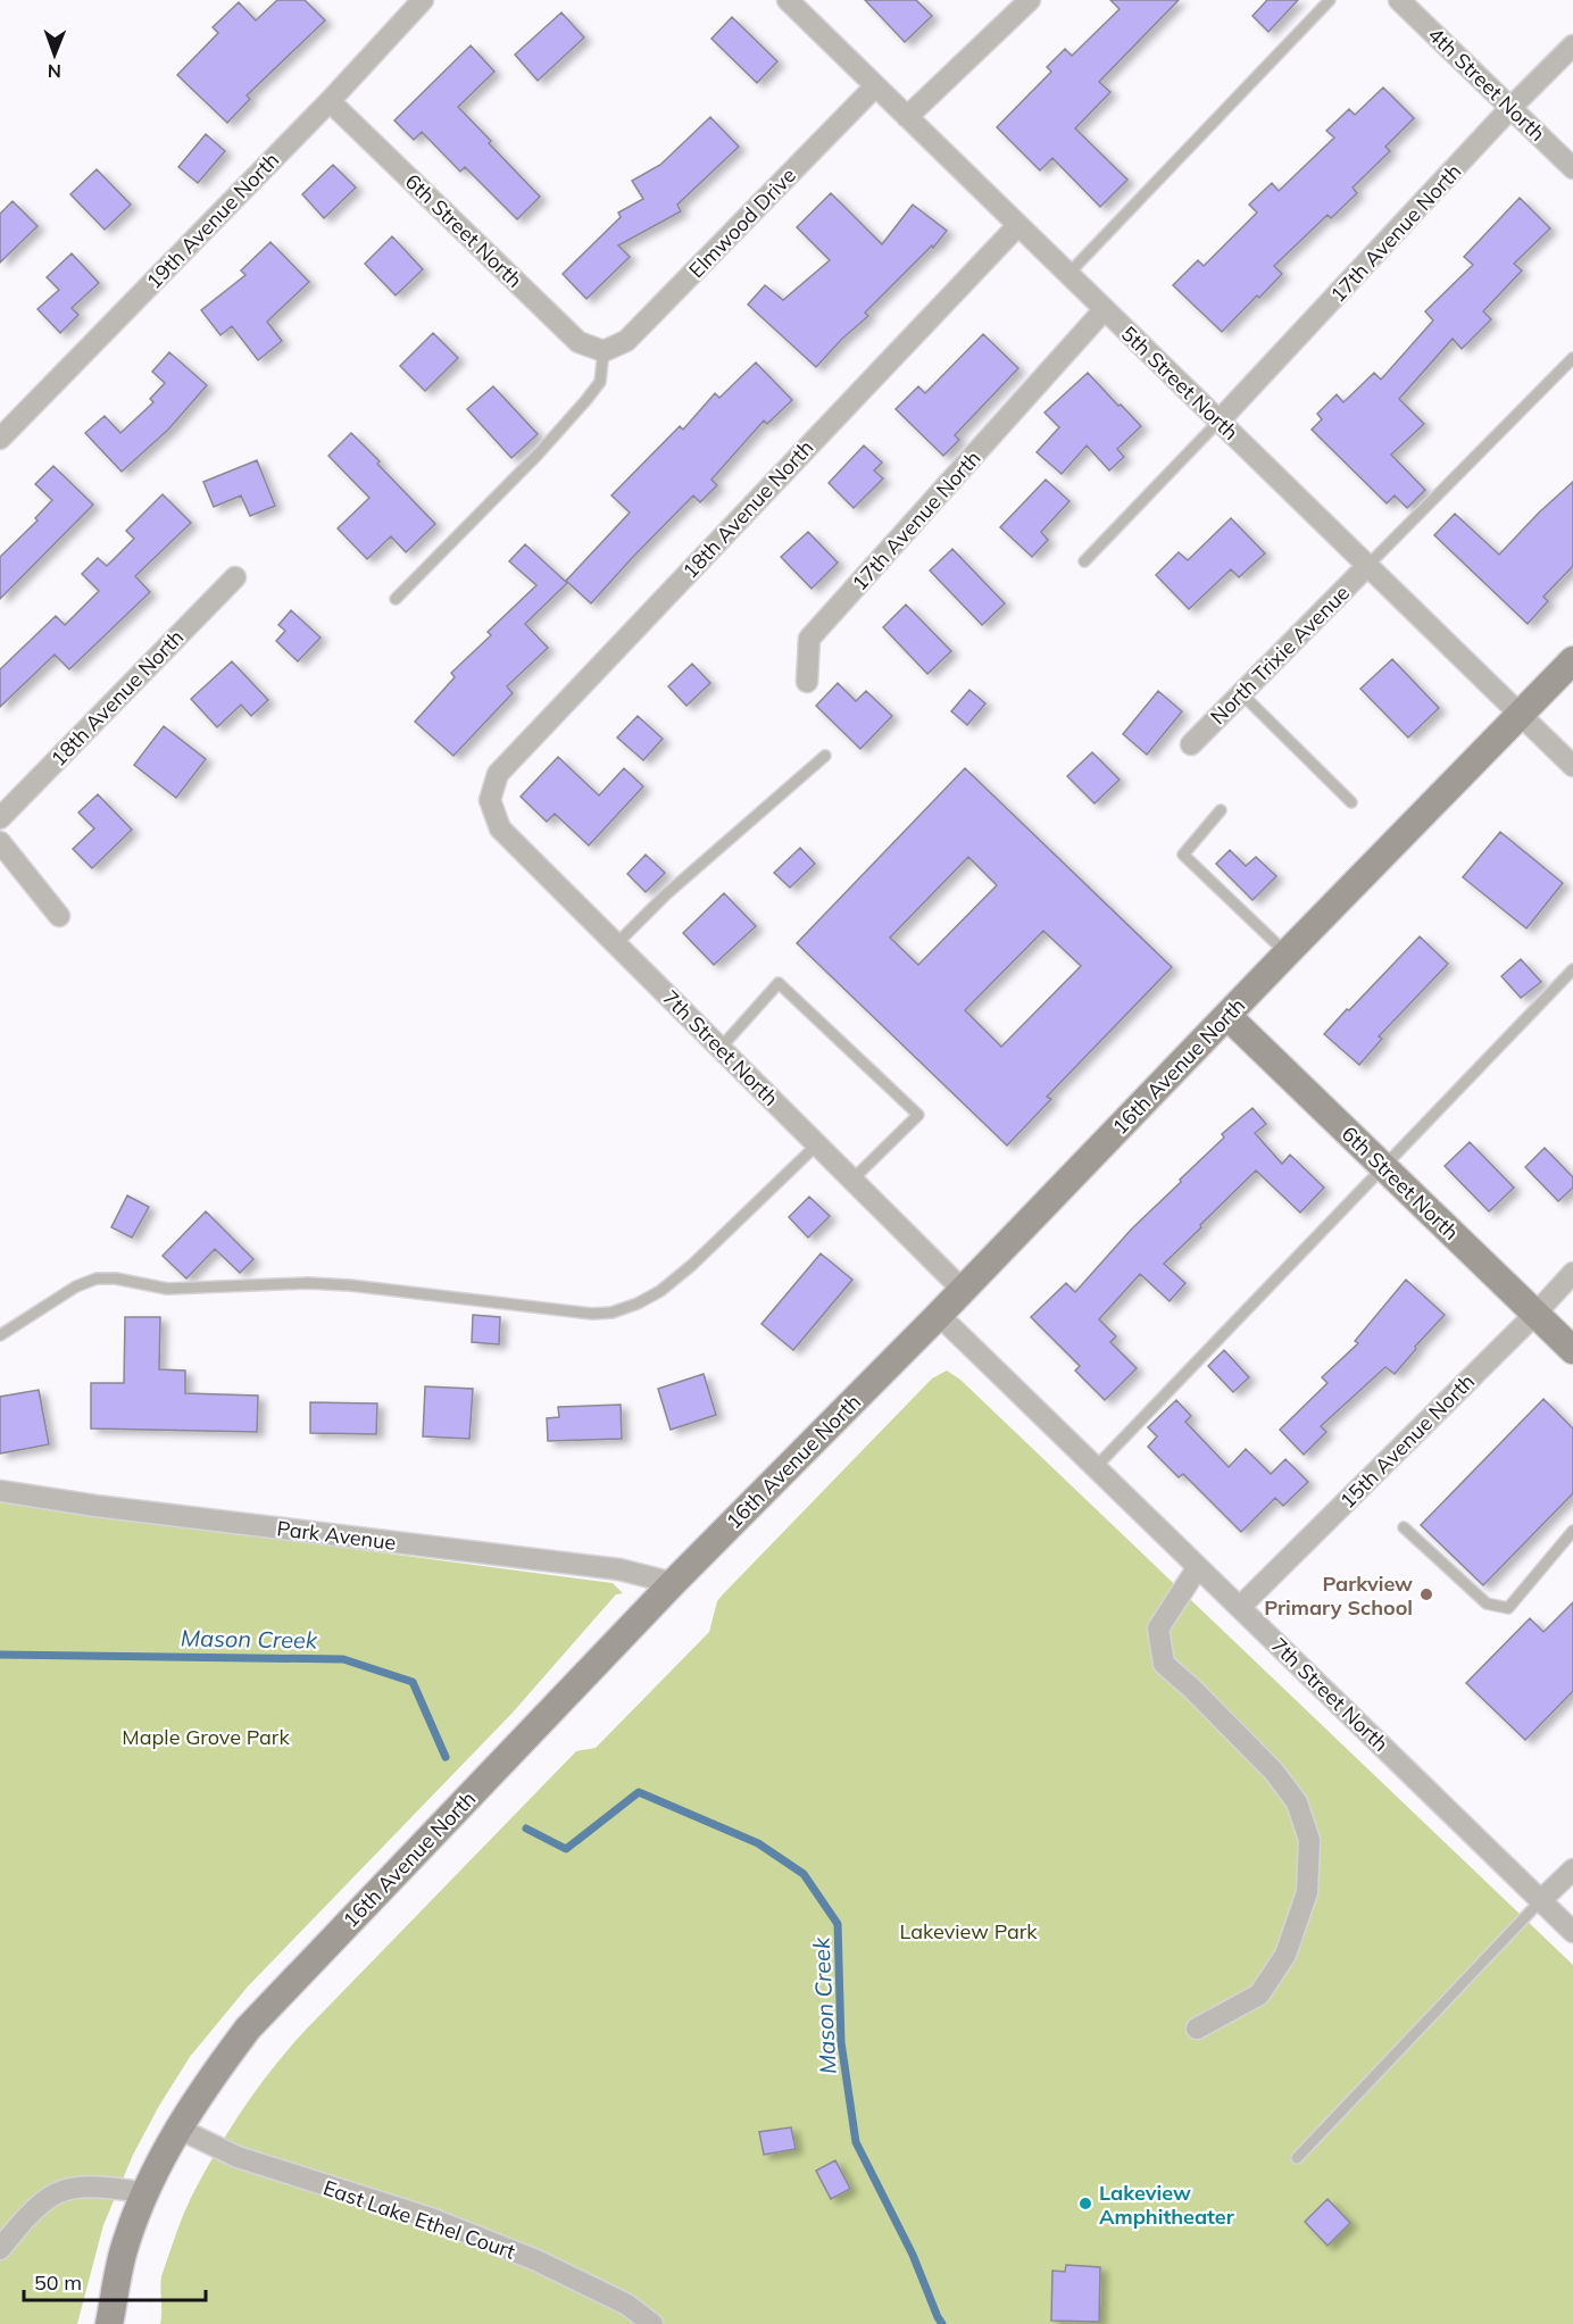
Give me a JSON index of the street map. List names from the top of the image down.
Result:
{
  "streets": {
    "main road": ["6th Street North", "16th Avenue North"],
    "street": [
      "4th Street North",
      "19th Avenue North",
      "Elmwood Drive",
      "17th Avenue North",
      "5th Street North",
      "18th Avenue North",
      "North Trixie Avenue",
      "7th Street North",
      "15th Avenue North",
      "Park Avenue",
      "East Lake Ethel Court"
    ]
  },
  "crossings": [
    ["4th Street North", "17th Avenue North"],
    ["19th Avenue North", "6th Street North"],
    ["Elmwood Drive", "6th Street North"],
    ["Elmwood Drive", "5th Street North"],
    ["6th Street North", "16th Avenue North"],
    ["6th Street North", "15th Avenue North"],
    ["17th Avenue North", "5th Street North"],
    ["5th Street North", "18th Avenue North"],
    ["5th Street North", "North Trixie Avenue"],
    ["5th Street North", "16th Avenue North"],
    ["18th Avenue North", "7th Street North"],
    ["7th Street North", "16th Avenue North"],
    ["7th Street North", "15th Avenue North"],
    ["16th Avenue North", "Park Avenue"],
    ["16th Avenue North", "East Lake Ethel Court"]
  ],
  "water": ["Mason Creek"],
  "parks": ["Maple Grove Park", "Lakeview Park"],
  "places": ["Parkview Primary School", "Lakeview Amphitheater"],
  "scale_bar": "50 m",
  "north": "bottom"
}
